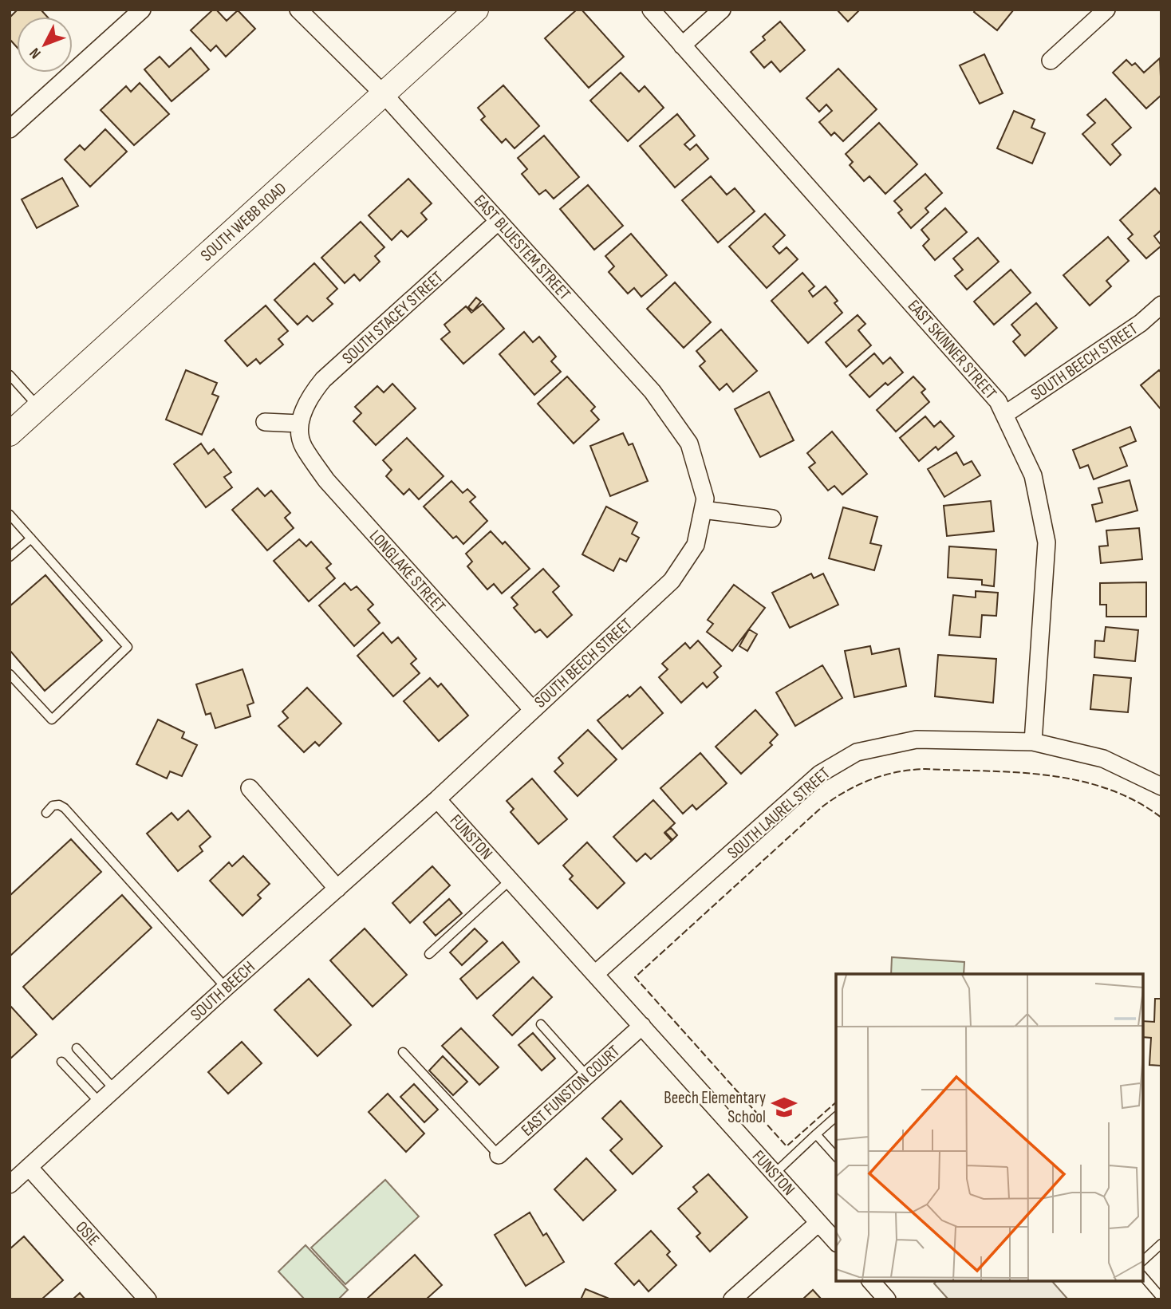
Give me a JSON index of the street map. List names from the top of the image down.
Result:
{
  "streets": {
    "main road": ["SOUTH WEBB ROAD"],
    "street": [
      "EAST BLUESTEM STREET",
      "SOUTH STACEY STREET",
      "EAST SKINNER STREET",
      "SOUTH BEECH STREET",
      "LONGLAKE STREET",
      "SOUTH LAUREL STREET",
      "FUNSTON",
      "SOUTH BEECH",
      "EAST FUNSTON COURT",
      "OSIE"
    ]
  },
  "crossings": [
    ["SOUTH WEBB ROAD", "EAST BLUESTEM STREET"],
    ["EAST BLUESTEM STREET", "SOUTH STACEY STREET"],
    ["EAST BLUESTEM STREET", "SOUTH BEECH STREET"],
    ["SOUTH STACEY STREET", "LONGLAKE STREET"],
    ["EAST SKINNER STREET", "SOUTH BEECH STREET"],
    ["EAST SKINNER STREET", "SOUTH LAUREL STREET"],
    ["SOUTH BEECH STREET", "LONGLAKE STREET"],
    ["SOUTH BEECH STREET", "FUNSTON"],
    ["SOUTH BEECH STREET", "SOUTH BEECH"],
    ["SOUTH LAUREL STREET", "FUNSTON"],
    ["FUNSTON", "SOUTH BEECH"],
    ["FUNSTON", "EAST FUNSTON COURT"],
    ["SOUTH BEECH", "OSIE"]
  ],
  "places": {
    "school or university": ["Beech Elementary School"]
  },
  "north": "bottom left"
}
